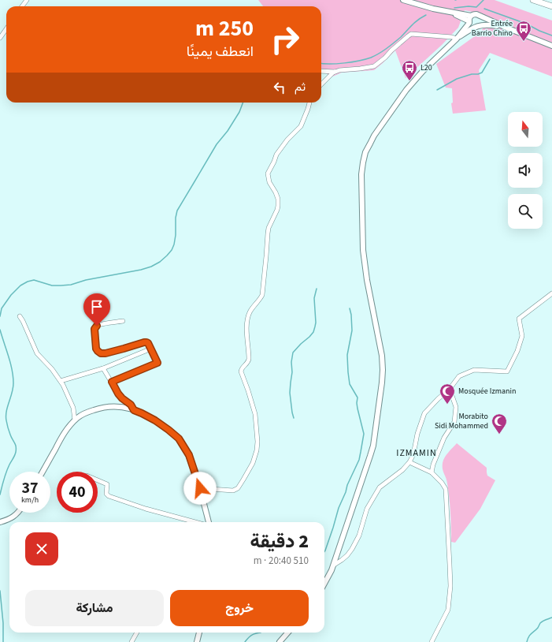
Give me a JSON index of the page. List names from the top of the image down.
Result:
{
  "districts": ["IZMAMIN"],
  "places": {
    "bus stop": ["Entrée Barrio Chino", "L20"],
    "mosque": ["Mosquée Izmanin", "Morabito Sidi Mohammed"]
  },
  "north": "top",
  "page": {
    "turn": ["250 m", "انعطف يمينًا"],
    "then": "ثم",
    "speed": "37 km/h",
    "limit": "40",
    "heading": ["2 دقيقة", "510 m · 20:40"],
    "buttons": ["خروج", "مشاركة"]
  }
}
